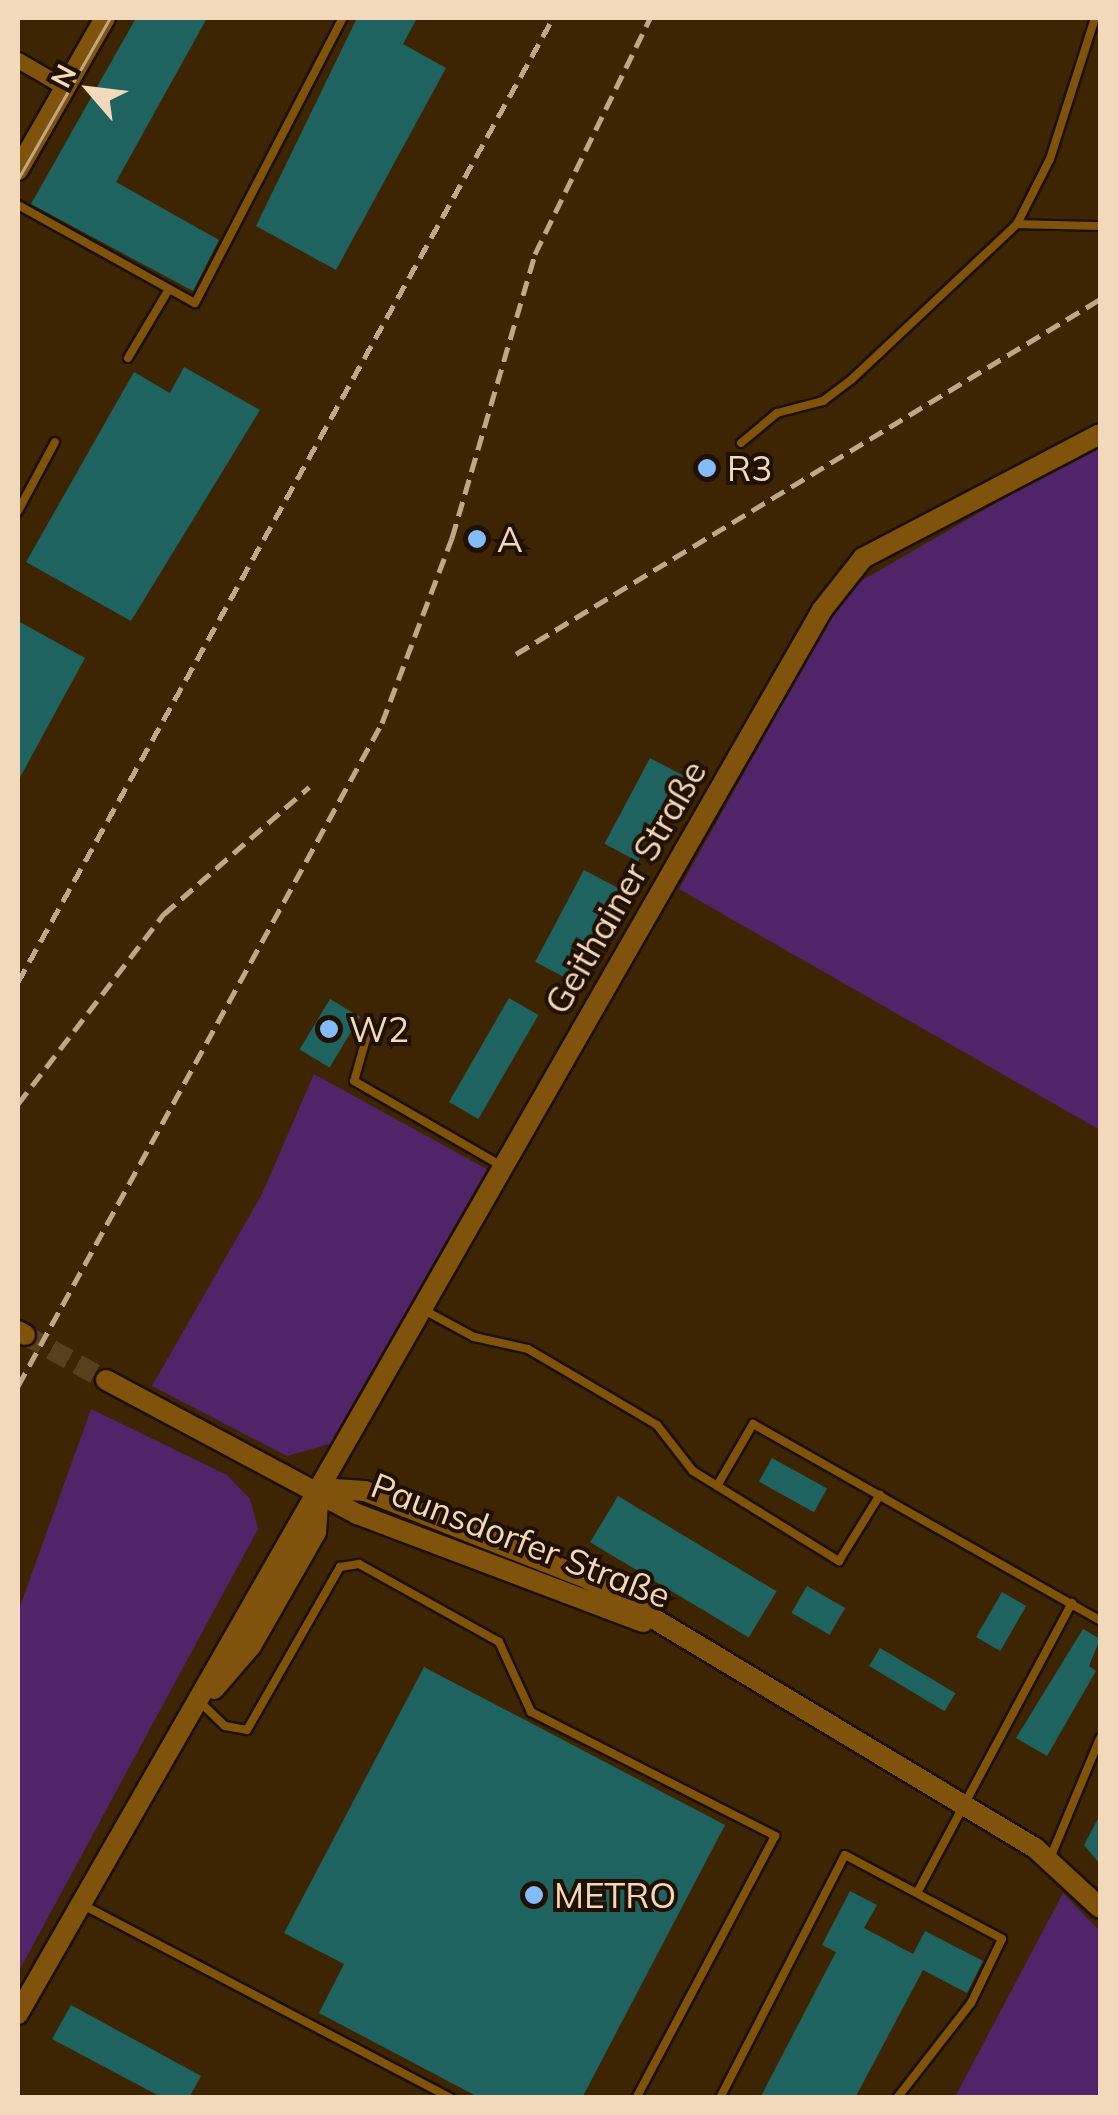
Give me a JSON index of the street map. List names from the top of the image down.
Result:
{
  "streets": {
    "street": ["Geithainer Straße", "Paunsdorfer Straße"]
  },
  "crossings": [
    ["Geithainer Straße", "Paunsdorfer Straße"]
  ],
  "places": [
    "R3",
    "A",
    "W2",
    "METRO"
  ],
  "north": "top left"
}
